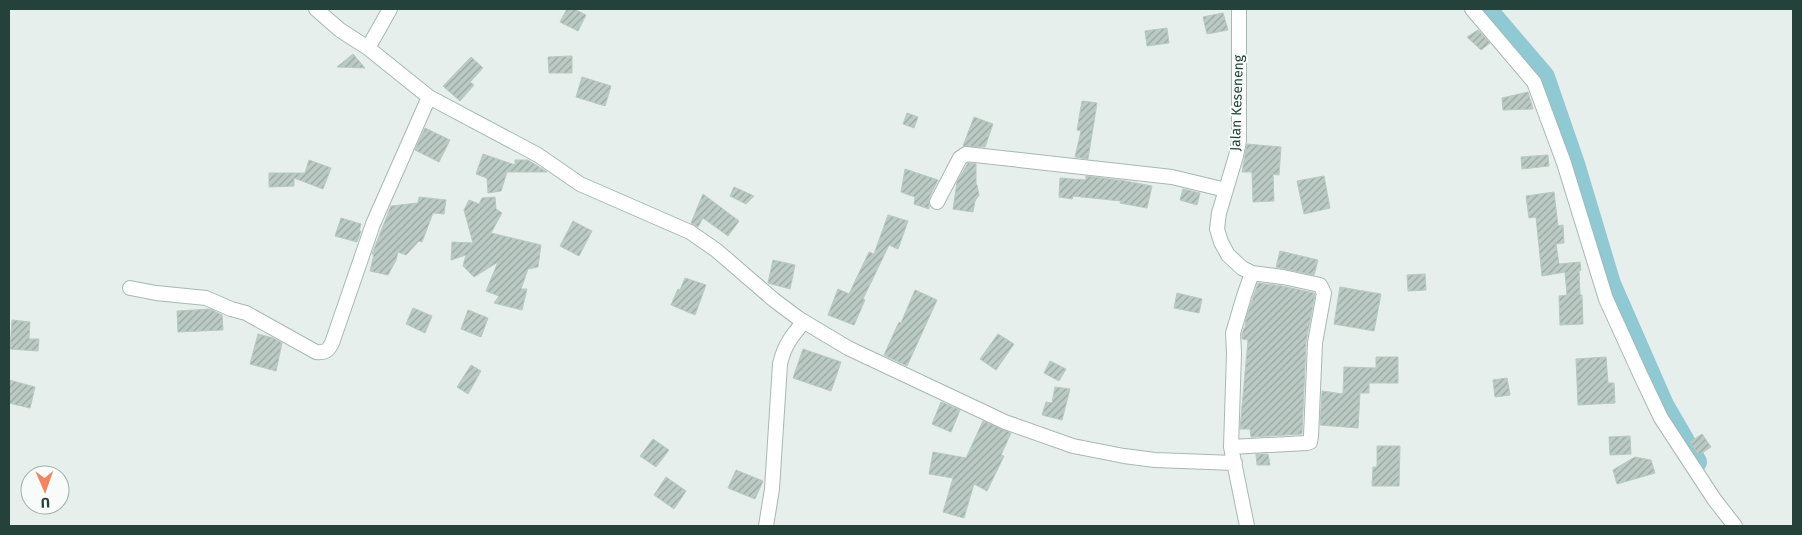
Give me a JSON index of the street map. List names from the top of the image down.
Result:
{
  "streets": {
    "street": ["Jalan Keseneng"]
  },
  "north": "bottom"
}
